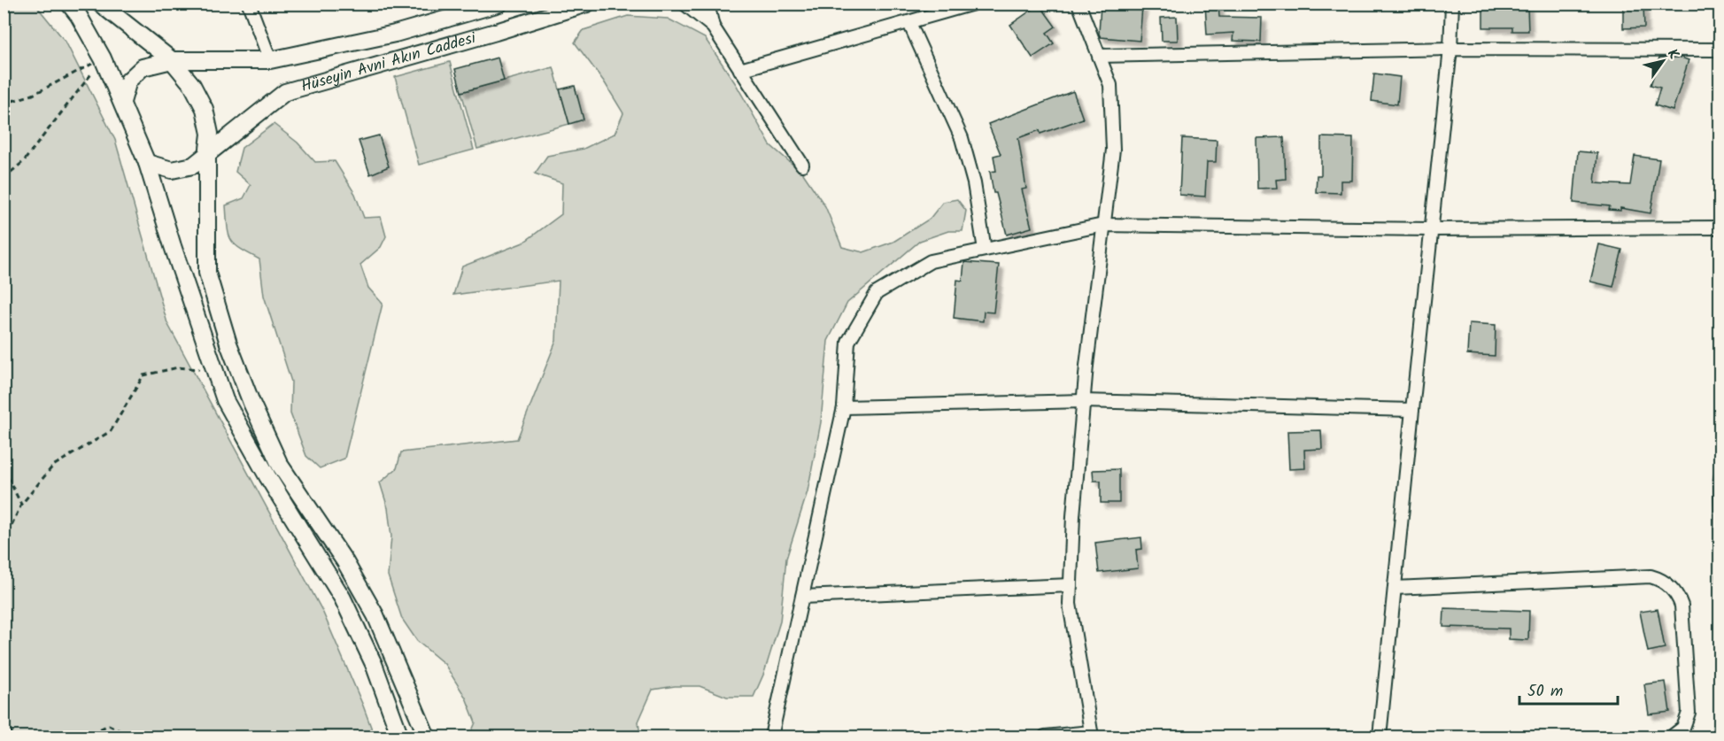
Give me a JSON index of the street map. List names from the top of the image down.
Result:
{
  "streets": {
    "main road": ["Hüseyin Avni Akın Caddesi"]
  },
  "scale_bar": "50 m",
  "north": "top right"
}
